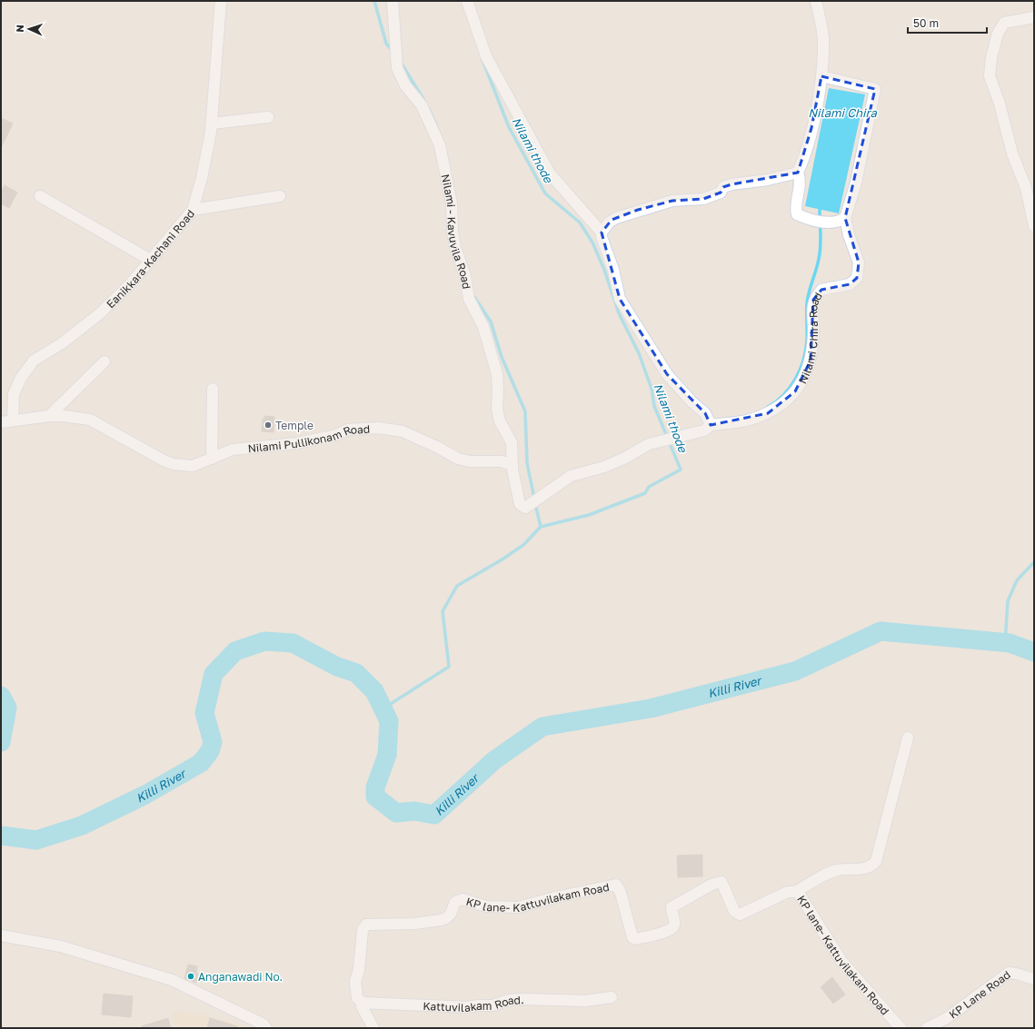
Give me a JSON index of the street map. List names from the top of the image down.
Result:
{
  "streets": {
    "street": [
      "Nilami - Kavuvila Road",
      "Eanikkara-Kachani Road",
      "Nilami Chira Road",
      "Nilami Pullikonam Road",
      "KP lane- Kattuvilakam Road",
      "KP Lane Road",
      "Kattuvilakam Road."
    ]
  },
  "crossings": [
    ["Nilami - Kavuvila Road", "Nilami Pullikonam Road"],
    ["Eanikkara-Kachani Road", "Nilami Pullikonam Road"],
    ["KP lane- Kattuvilakam Road", "Kattuvilakam Road."]
  ],
  "water": ["Nilami Chira", "Nilami thode", "Killi River"],
  "places": ["Temple", "Anganawadi No."],
  "scale_bar": "50 m",
  "north": "left"
}
